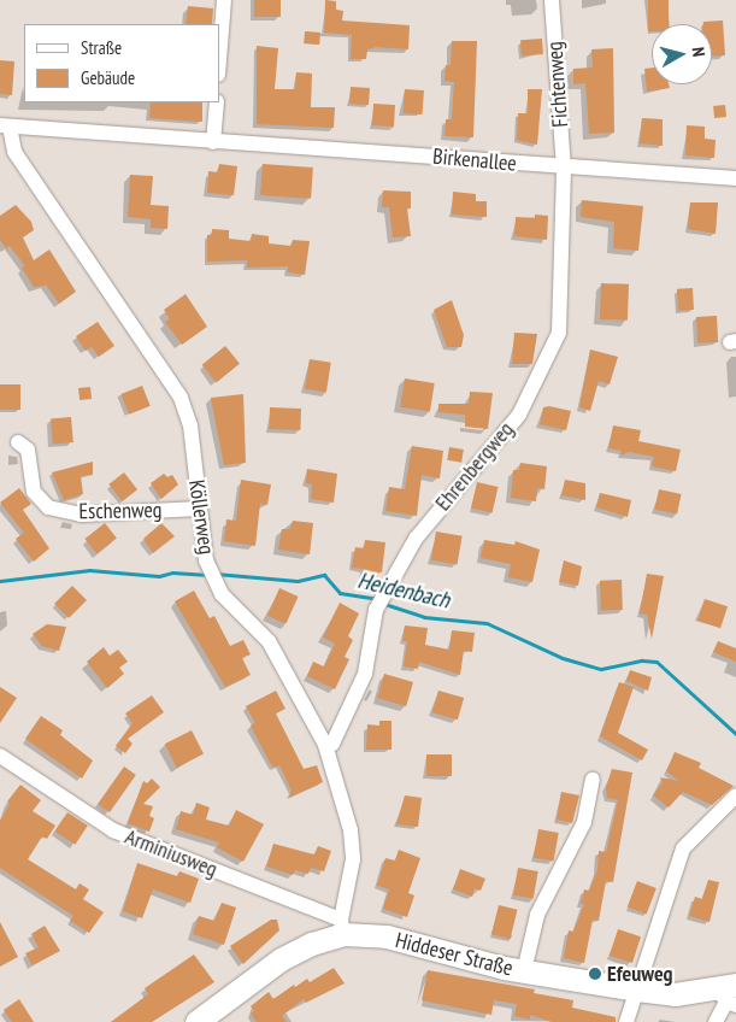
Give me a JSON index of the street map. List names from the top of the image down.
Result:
{
  "streets": {
    "main road": ["Hiddeser Straße"],
    "street": [
      "Fichtenweg",
      "Birkenallee",
      "Ehrenbergweg",
      "Eschenweg",
      "Köllerweg",
      "Arminiusweg"
    ]
  },
  "crossings": [
    ["Fichtenweg", "Birkenallee"],
    ["Fichtenweg", "Ehrenbergweg"],
    ["Birkenallee", "Ehrenbergweg"],
    ["Birkenallee", "Köllerweg"],
    ["Ehrenbergweg", "Köllerweg"],
    ["Eschenweg", "Köllerweg"],
    ["Köllerweg", "Arminiusweg"],
    ["Köllerweg", "Hiddeser Straße"],
    ["Arminiusweg", "Hiddeser Straße"]
  ],
  "water": ["Heidenbach"],
  "places": ["Efeuweg"],
  "legend": ["Straße", "Gebäude"],
  "north": "right"
}
